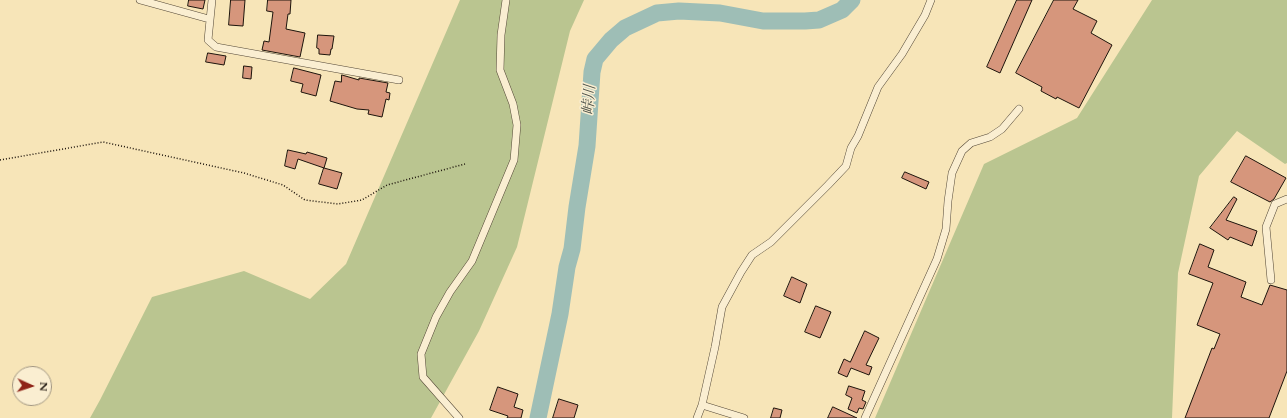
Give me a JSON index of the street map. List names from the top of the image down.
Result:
{
  "water": ["峠川"],
  "north": "right"
}
